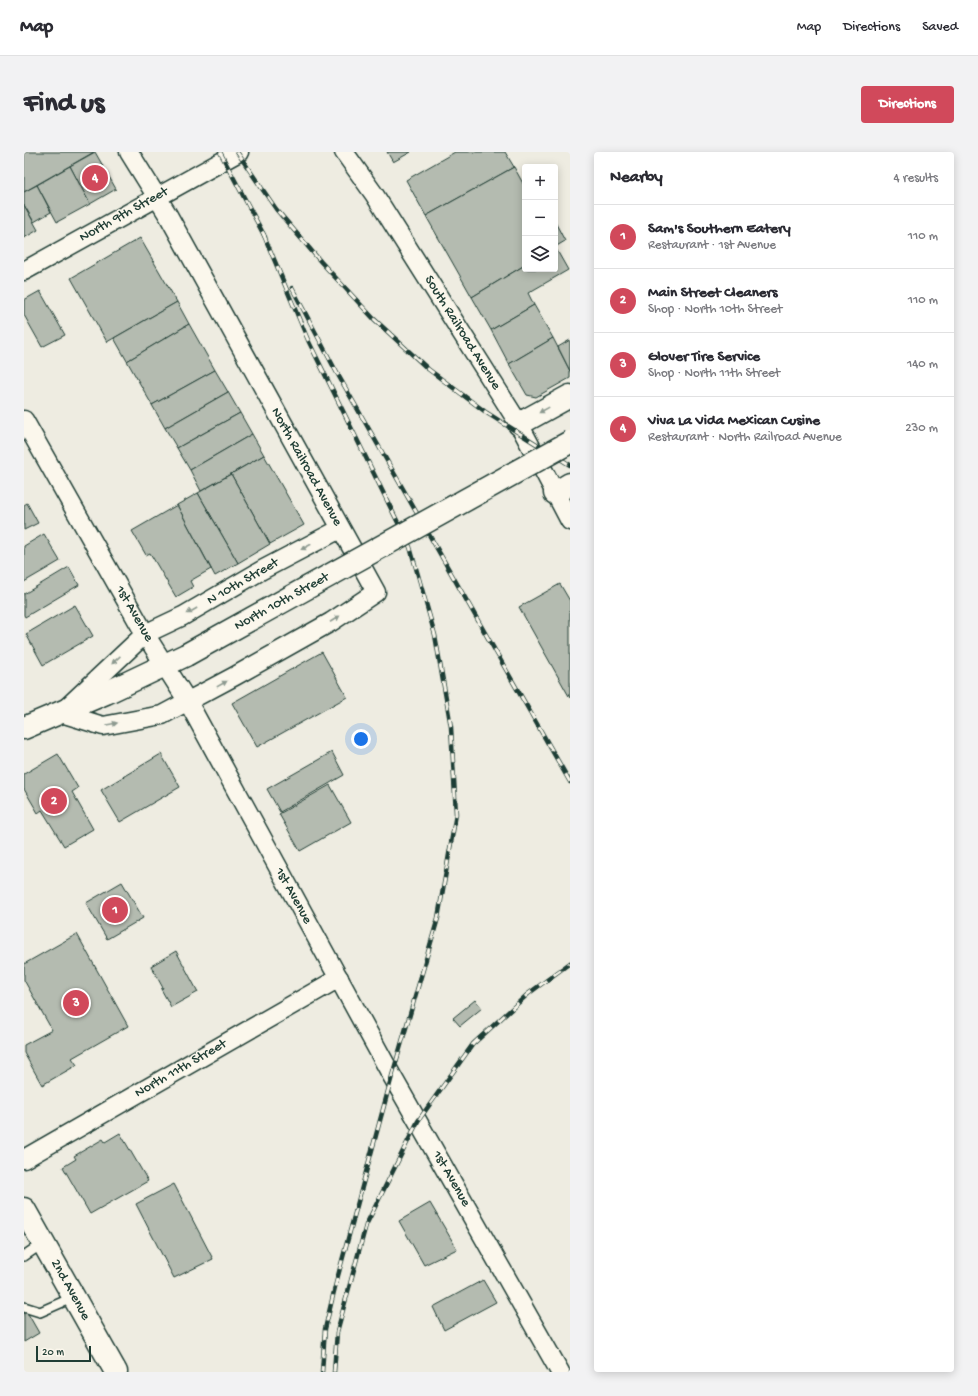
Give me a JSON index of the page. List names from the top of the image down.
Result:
{
  "streets": {
    "main road": ["North 10th Street", "2nd Avenue"],
    "street": [
      "North 9th Street",
      "South Railroad Avenue",
      "North Railroad Avenue",
      "N 10th Street",
      "1st Avenue",
      "North 11th Street"
    ]
  },
  "crossings": [
    ["North 9th Street", "North Railroad Avenue"],
    ["North Railroad Avenue", "N 10th Street"],
    ["North Railroad Avenue", "North 10th Street"],
    ["North Railroad Avenue", "1st Avenue"],
    ["N 10th Street", "North 10th Street"],
    ["N 10th Street", "1st Avenue"],
    ["North 10th Street", "1st Avenue"],
    ["1st Avenue", "North 11th Street"]
  ],
  "one_way": ["N 10th Street"],
  "scale_bar": "20 m",
  "page": {
    "header": "Map",
    "nav": ["Map", "Directions", "Saved"],
    "buttons": "Directions",
    "title": "Find us",
    "heading": ["Nearby", "4 results"],
    "pins": [
      "4",
      "2",
      "1",
      "3"
    ],
    "map_buttons": ["+", "−"],
    "list": [
      {
        "mark": "1",
        "name": "Sam's Southern Eatery",
        "note": "Restaurant · 1st Avenue",
        "value": "110 m"
      },
      {
        "mark": "2",
        "name": "Main Street Cleaners",
        "note": "Shop · North 10th Street",
        "value": "110 m"
      },
      {
        "mark": "3",
        "name": "Glover Tire Service",
        "note": "Shop · North 11th Street",
        "value": "140 m"
      },
      {
        "mark": "4",
        "name": "Viva La Vida Mexican Cusine",
        "note": "Restaurant · North Railroad Avenue",
        "value": "230 m"
      }
    ],
    "scale": "20 m"
  }
}
